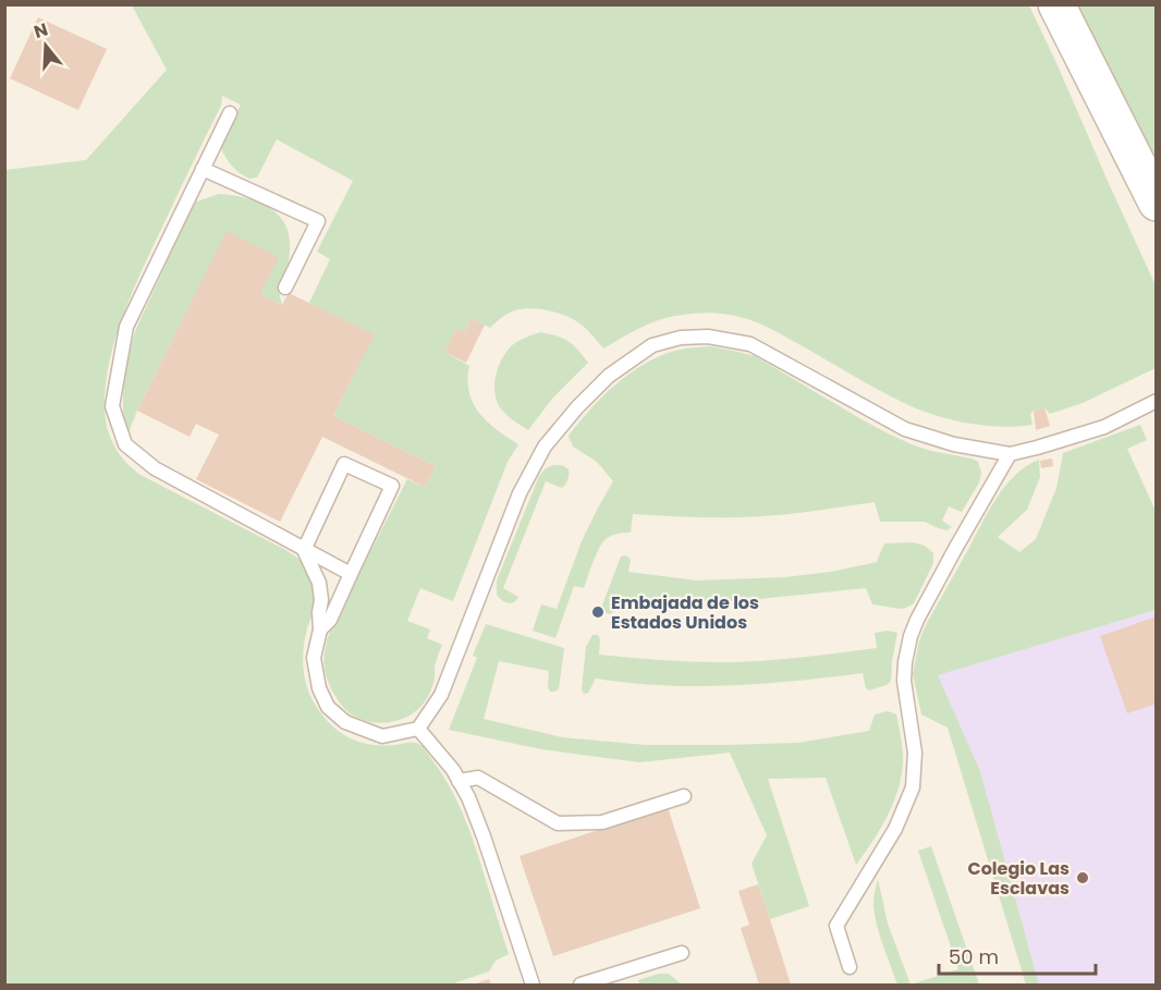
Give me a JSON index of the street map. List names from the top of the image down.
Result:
{
  "places": ["Embajada de los Estados Unidos", "Colegio Las Esclavas"],
  "scale_bar": "50 m",
  "north": "top"
}
